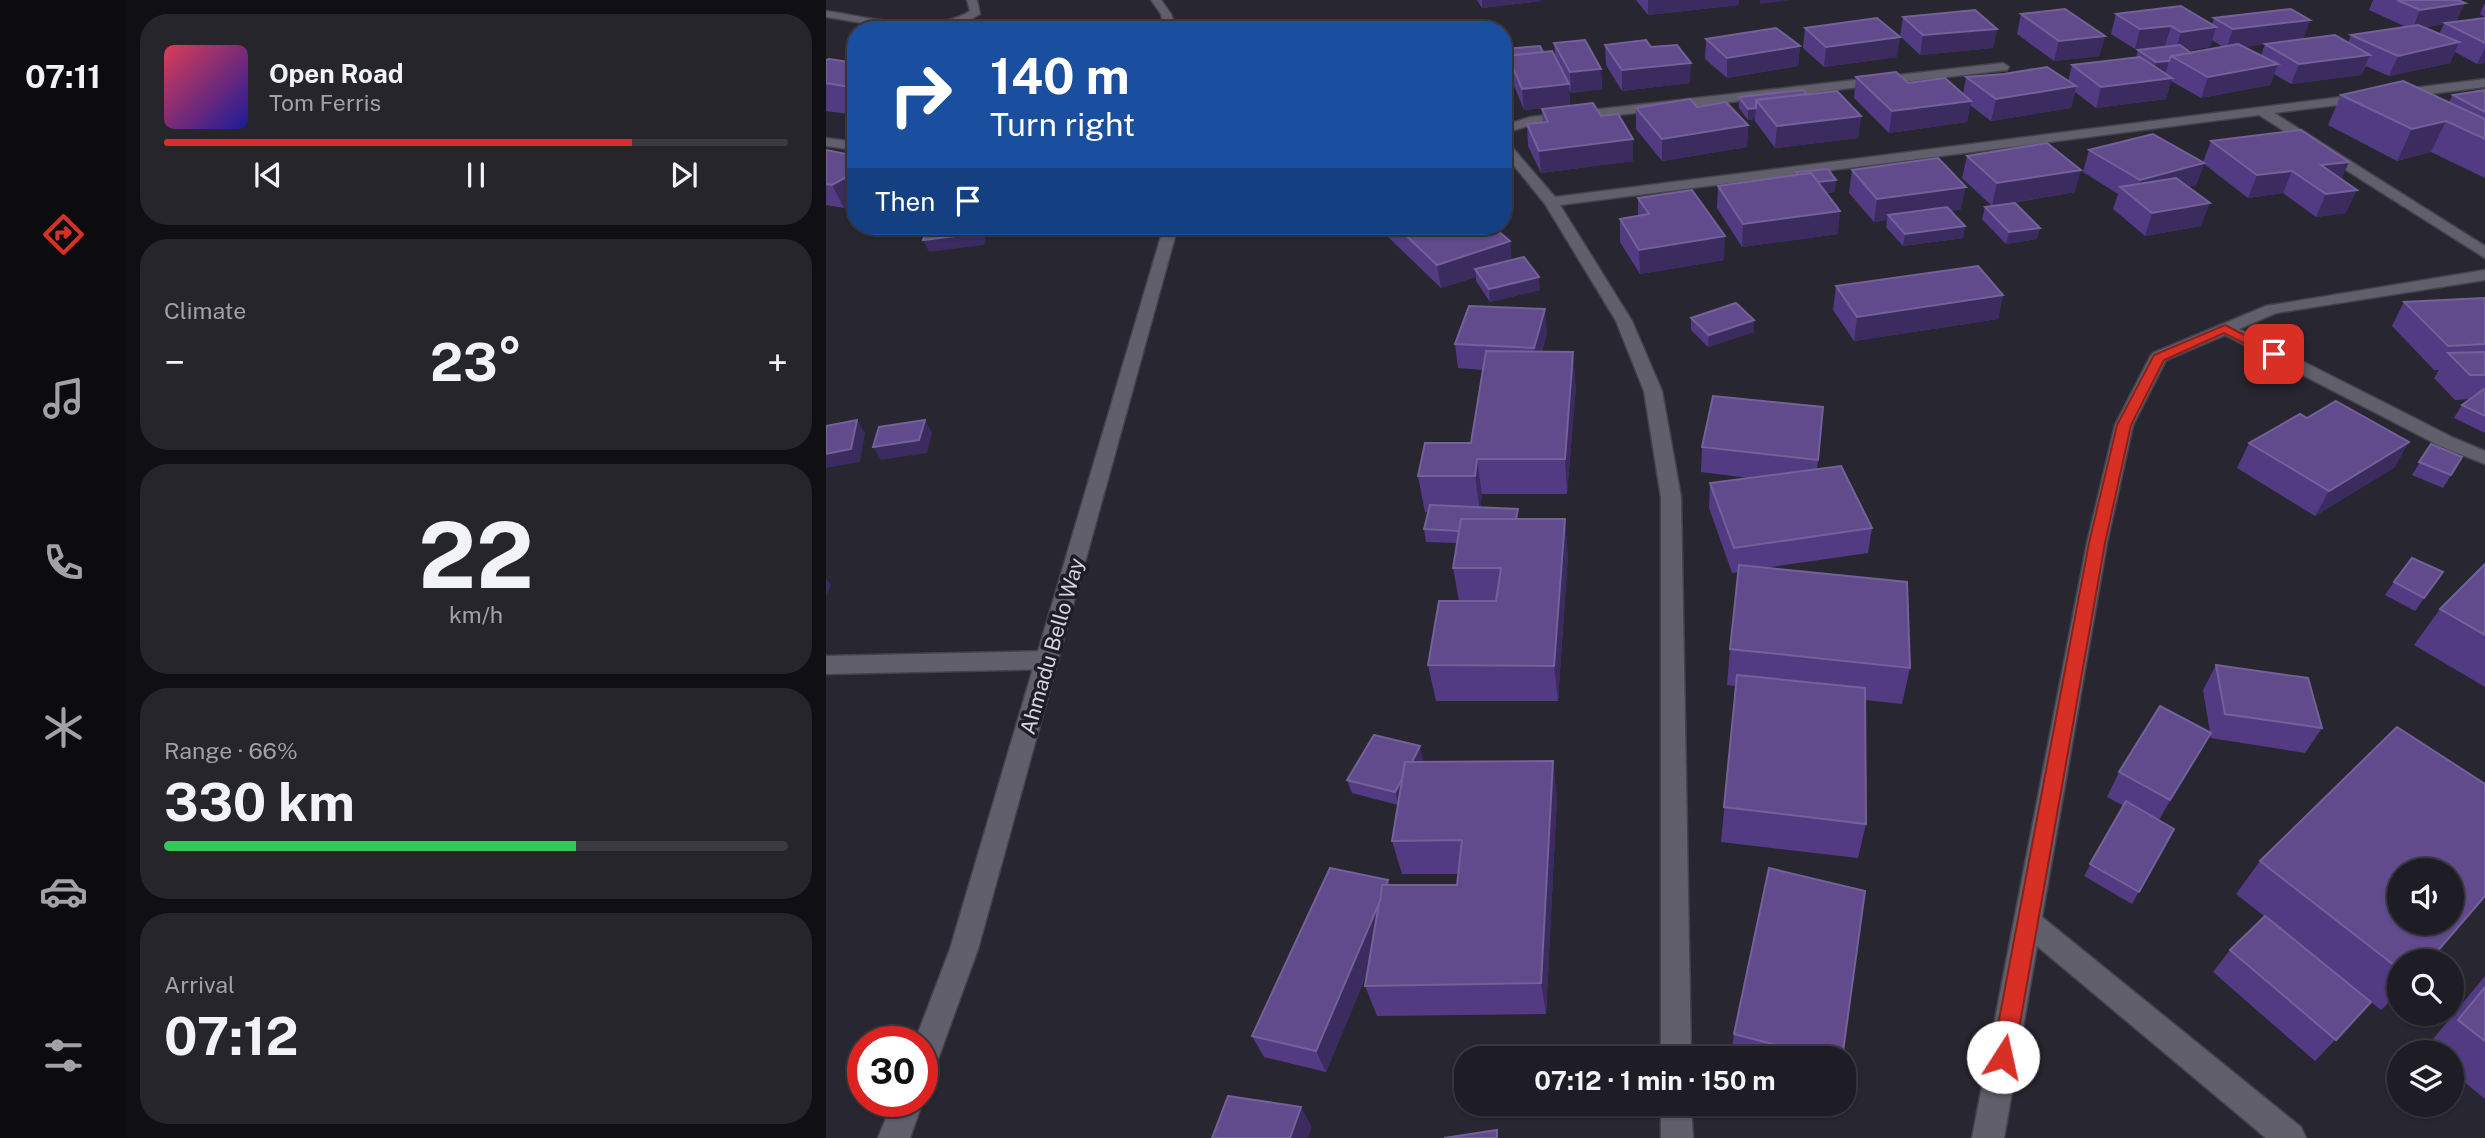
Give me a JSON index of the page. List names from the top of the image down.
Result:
{
  "streets": {
    "street": ["Ahmadu Bello Way"]
  },
  "page": {
    "tabs": "07:11",
    "turn": ["140 m", "Turn right"],
    "song": ["Open Road", "Tom Ferris"],
    "then": "Then",
    "tile": [
      "Climate",
      ["22", "km/h"],
      ["Range · 66%", "330 km"],
      ["Arrival", "07:12"]
    ],
    "heat": ["−", "23°", "+"],
    "limit": "30",
    "trip": "07:12 · 1 min · 150 m"
  }
}
